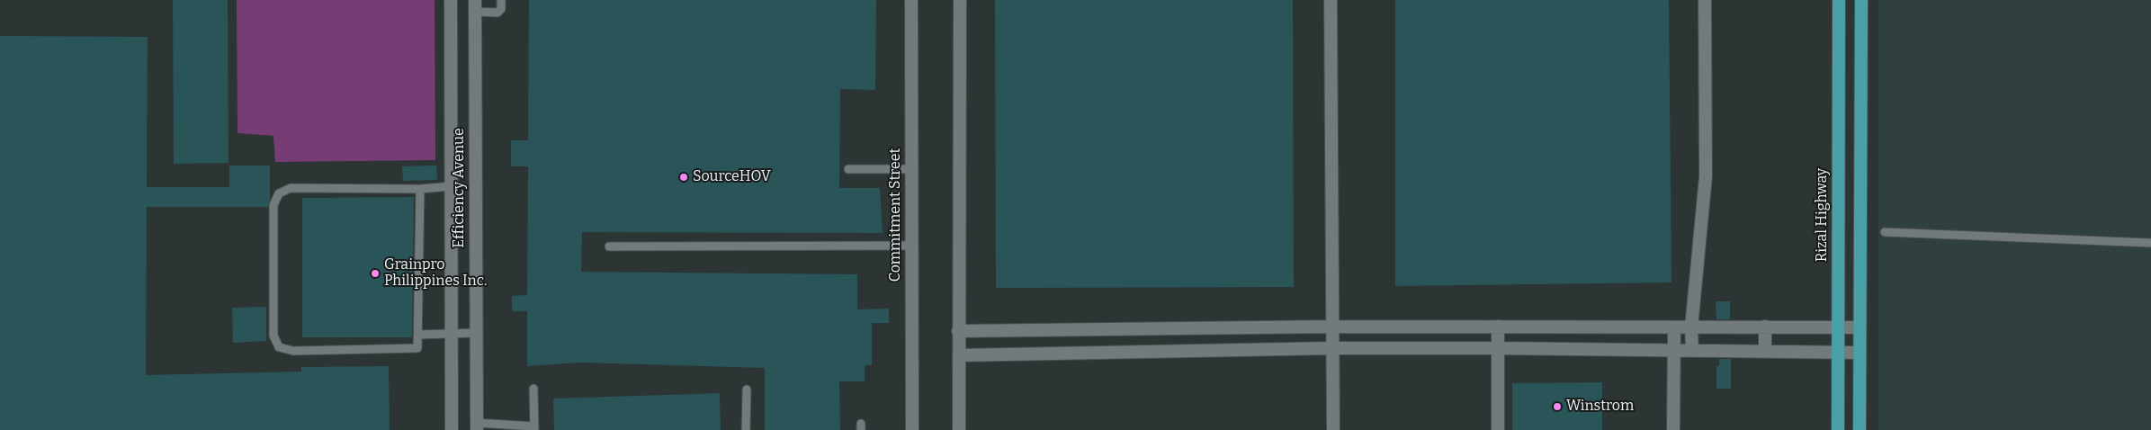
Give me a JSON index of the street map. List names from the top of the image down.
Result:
{
  "streets": {
    "main road": ["Rizal Highway"],
    "street": ["Efficiency Avenue", "Commitment Street"]
  },
  "places": ["SourceHOV", "Grainpro Philippines Inc.", "Winstrom"]
}
